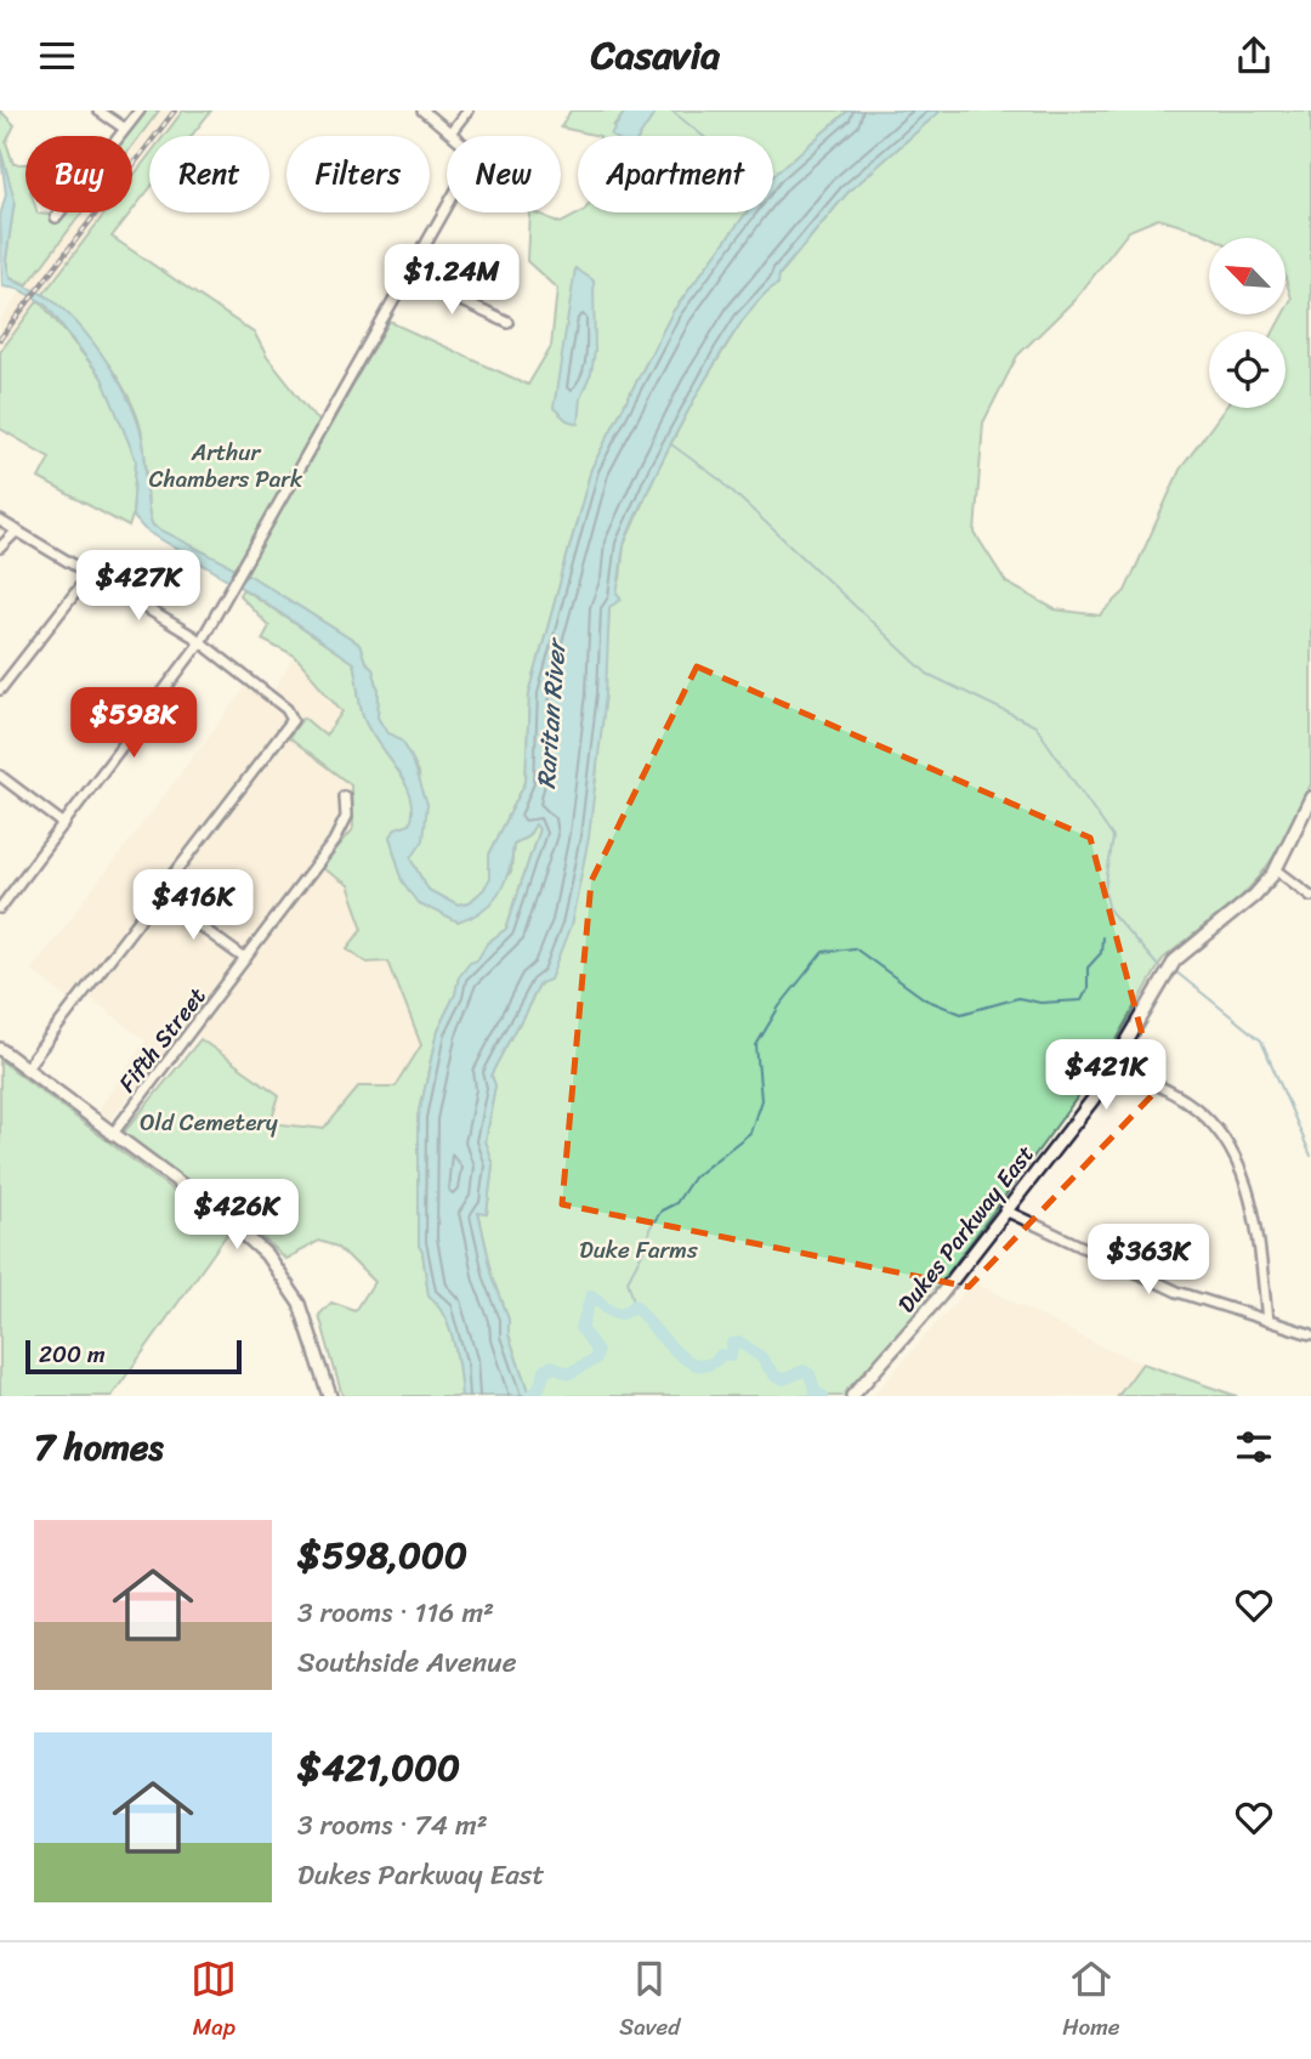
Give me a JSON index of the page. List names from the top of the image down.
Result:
{
  "streets": {
    "street": ["Fifth Street", "Dukes Parkway East"]
  },
  "water": ["Raritan River"],
  "parks": ["Arthur Chambers Park", "Old Cemetery", "Duke Farms"],
  "scale_bar": "200 m",
  "north": "top left",
  "page": {
    "header": "Casavia",
    "chip": [
      "Buy",
      "Rent",
      "Filters",
      "New",
      "Apartment"
    ],
    "price": [
      "$1.24M",
      "$427K",
      "$598K",
      "$416K",
      "$421K",
      "$426K",
      "$363K"
    ],
    "scale": "200 m",
    "heading": "7 homes",
    "list": [
      {
        "name": "$598,000",
        "note": "3 rooms · 116 m² · Southside Avenue"
      },
      {
        "name": "$421,000",
        "note": "3 rooms · 74 m² · Dukes Parkway East"
      }
    ],
    "tabs": ["Map", "Saved", "Home"]
  }
}
